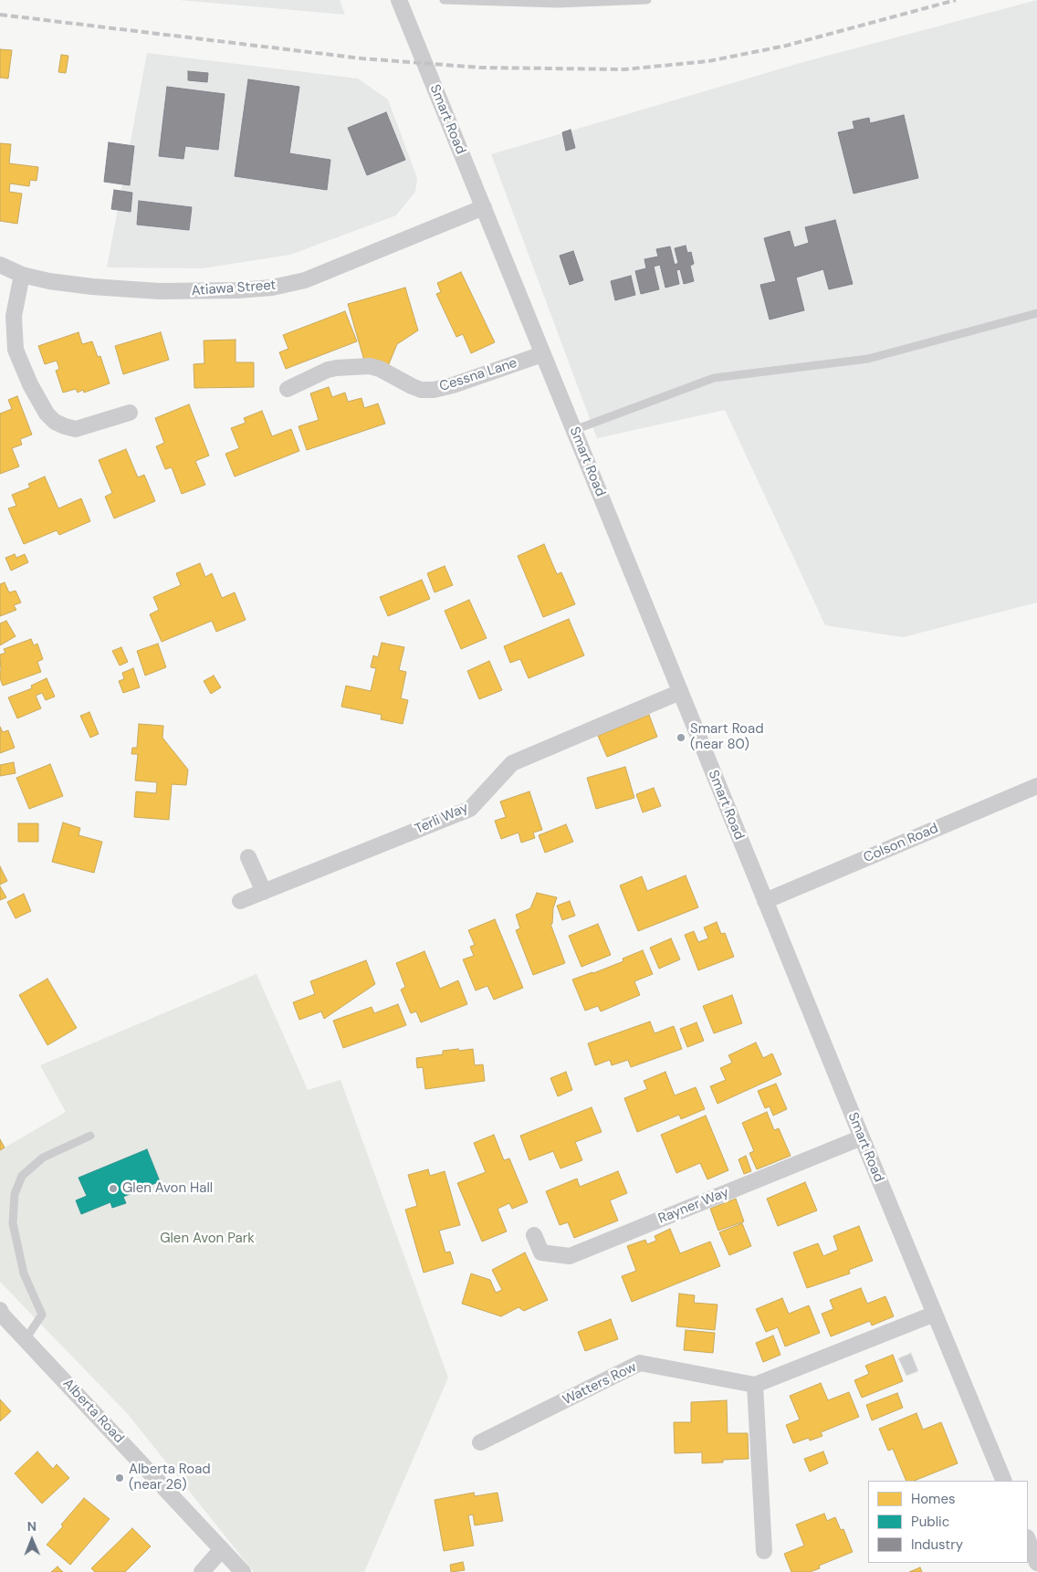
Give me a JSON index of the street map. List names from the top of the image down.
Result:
{
  "streets": {
    "street": [
      "Smart Road",
      "Atiawa Street",
      "Cessna Lane",
      "Terli Way",
      "Colson Road",
      "Rayner Way",
      "Watters Row",
      "Alberta Road"
    ]
  },
  "crossings": [
    ["Smart Road", "Atiawa Street"],
    ["Smart Road", "Cessna Lane"],
    ["Smart Road", "Terli Way"],
    ["Smart Road", "Colson Road"],
    ["Smart Road", "Rayner Way"]
  ],
  "parks": ["Glen Avon Park"],
  "places": ["Smart Road (near 80)", "Glen Avon Hall", "Alberta Road (near 26)"],
  "legend": ["Homes", "Public", "Industry"],
  "north": "top"
}
